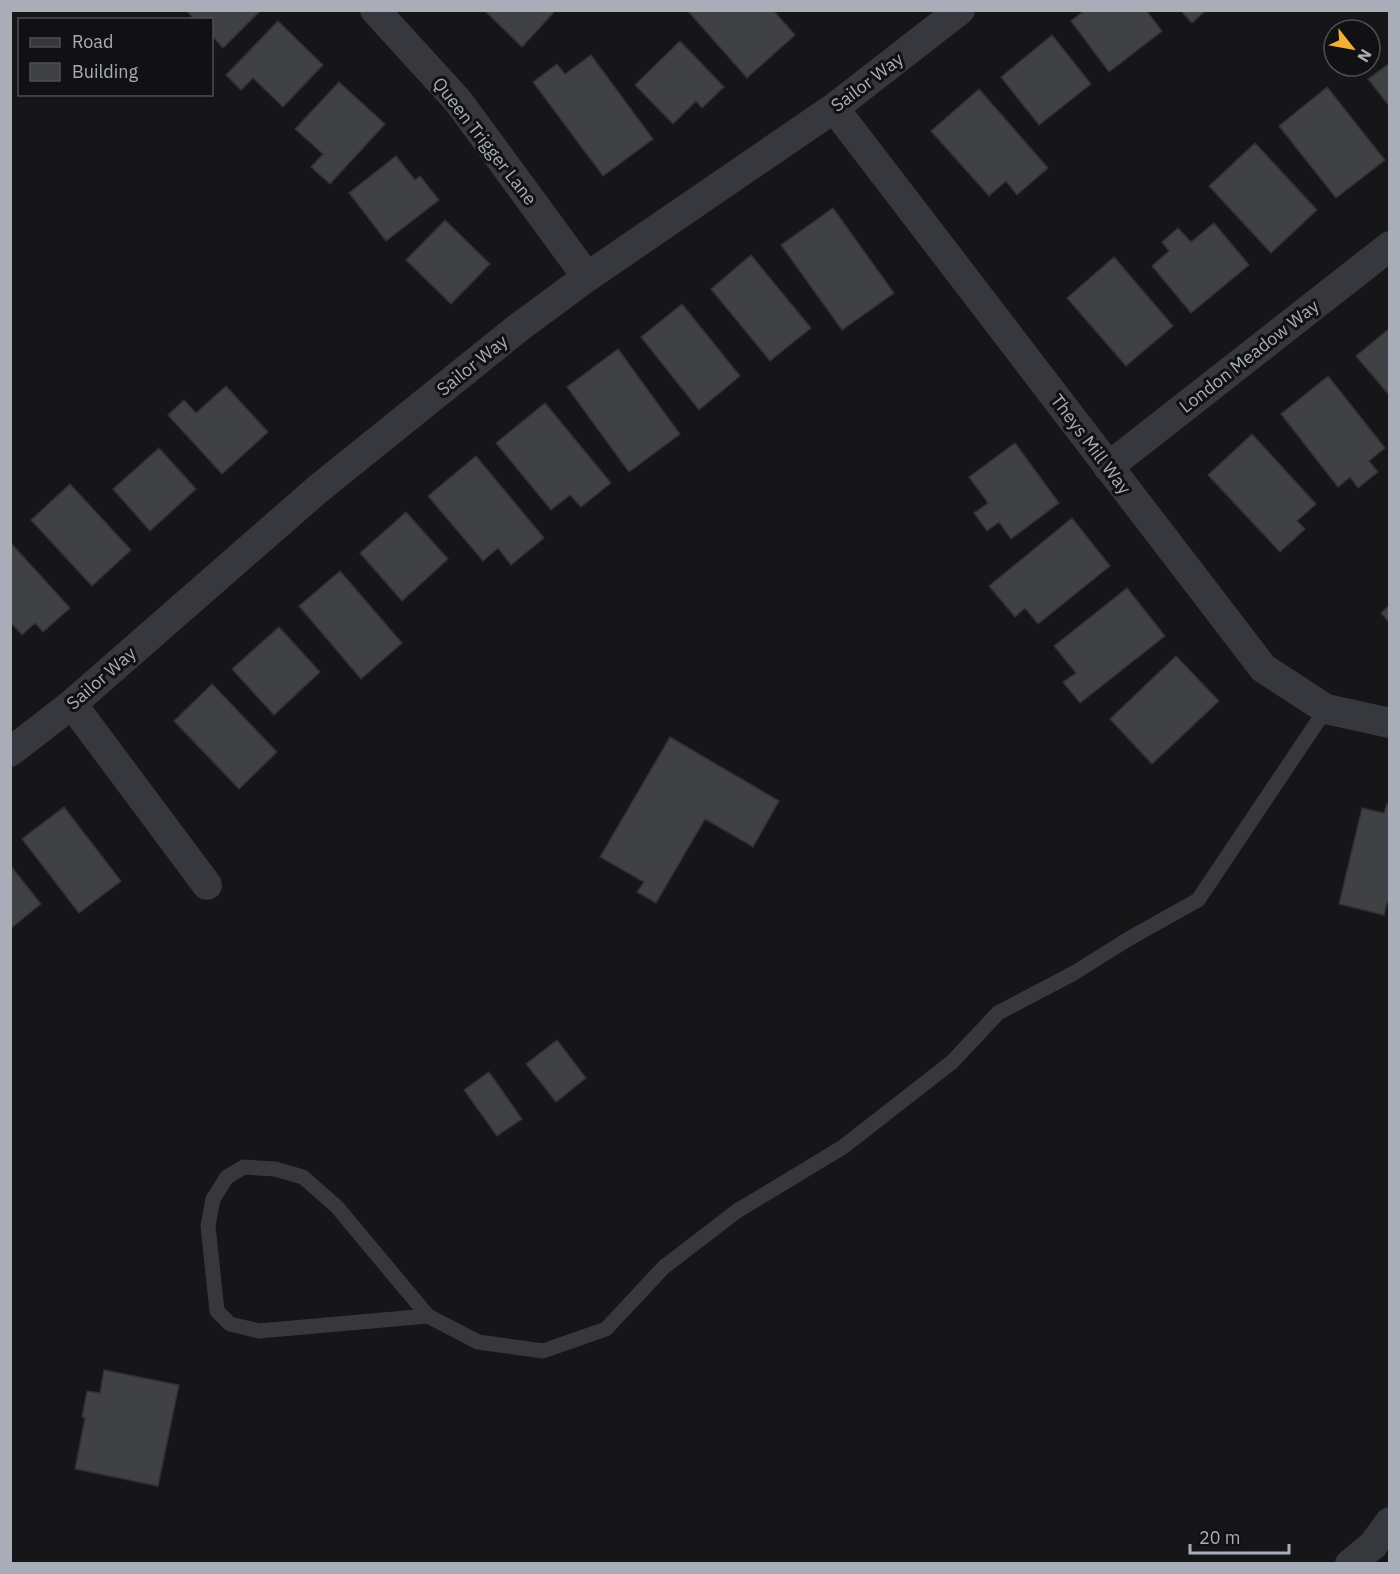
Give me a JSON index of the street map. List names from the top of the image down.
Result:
{
  "streets": {
    "street": [
      "Sailor Way",
      "Queen Trigger Lane",
      "London Meadow Way",
      "Theys Mill Way"
    ]
  },
  "crossings": [
    ["Sailor Way", "Queen Trigger Lane"],
    ["Sailor Way", "Theys Mill Way"],
    ["London Meadow Way", "Theys Mill Way"]
  ],
  "legend": ["Road", "Building"],
  "scale_bar": "20 m",
  "north": "bottom right"
}
